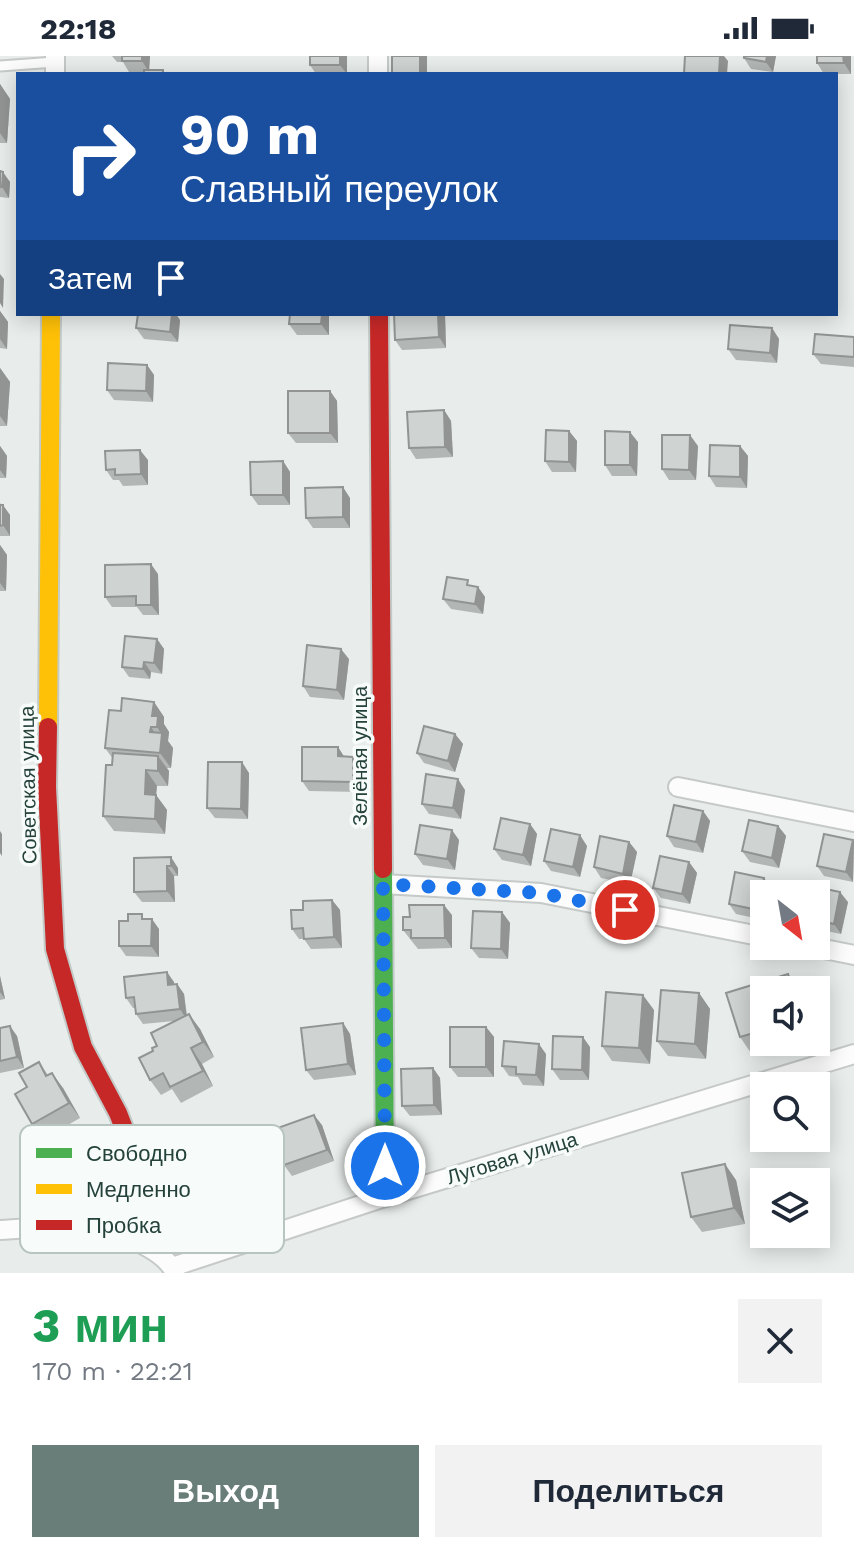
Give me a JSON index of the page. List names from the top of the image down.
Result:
{
  "streets": {
    "street": ["Зелёная улица", "Советская улица", "Луговая улица"]
  },
  "crossings": [
    ["Зелёная улица", "Луговая улица"]
  ],
  "legend": ["Свободно", "Медленно", "Пробка"],
  "north": "bottom right",
  "page": {
    "status": "22:18",
    "turn": ["90 m", "Славный переулок"],
    "then": "Затем",
    "heading": ["3 мин", "170 m · 22:21"],
    "buttons": ["Выход", "Поделиться"]
  }
}
